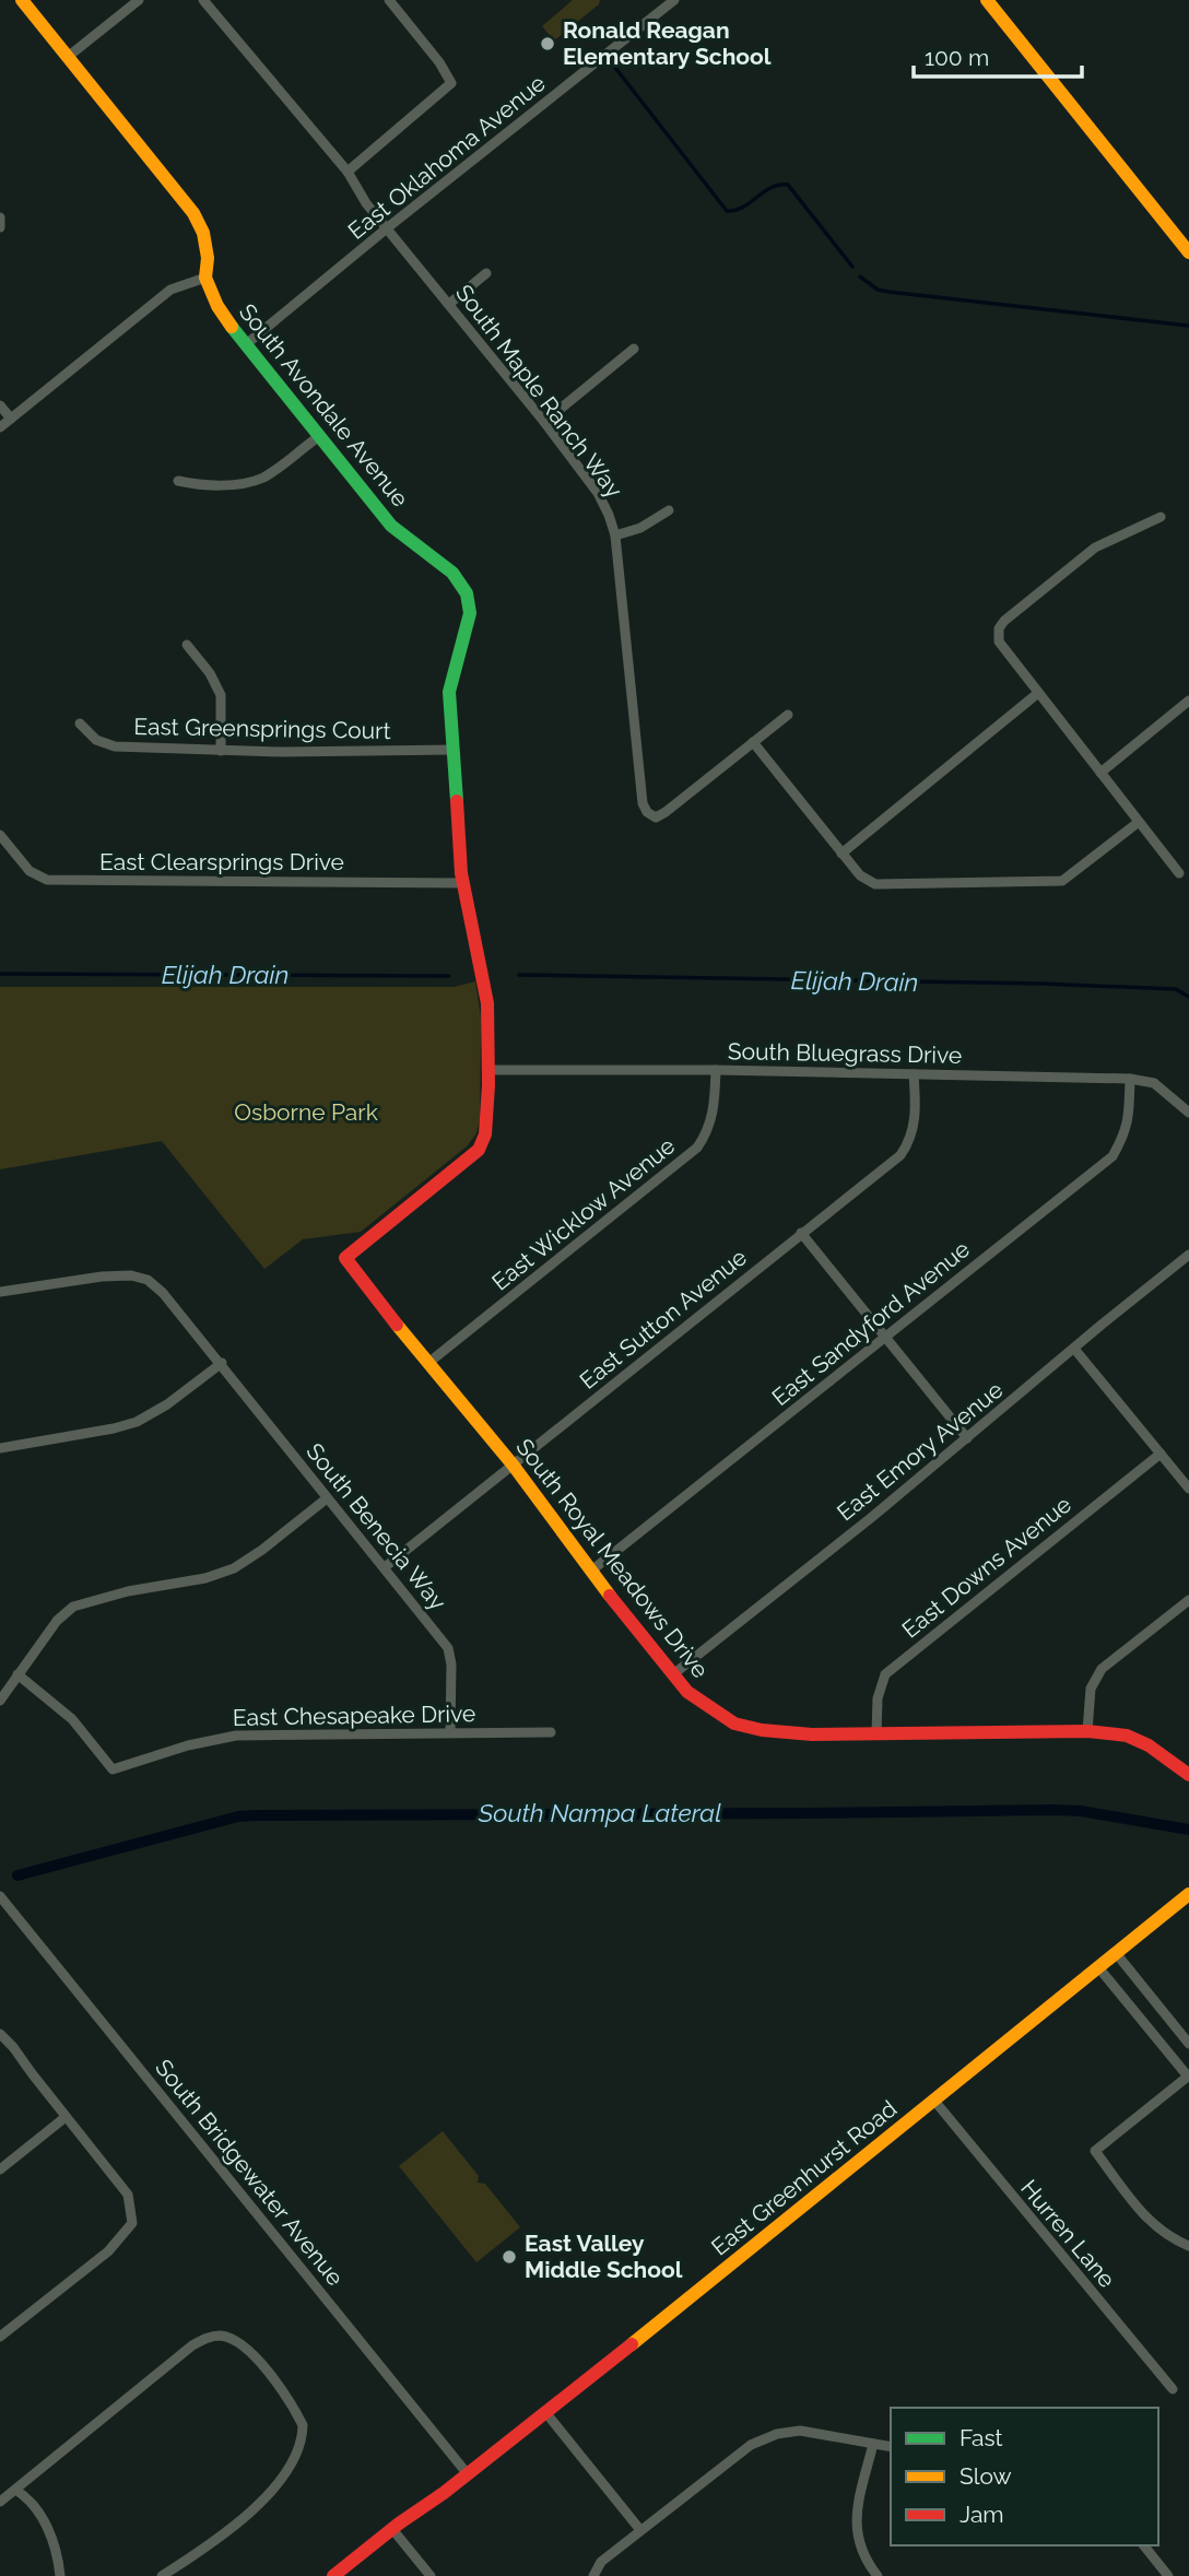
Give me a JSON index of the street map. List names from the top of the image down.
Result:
{
  "streets": {
    "street": [
      "East Oklahoma Avenue",
      "South Maple Ranch Way",
      "South Avondale Avenue",
      "East Greensprings Court",
      "East Clearsprings Drive",
      "South Bluegrass Drive",
      "East Wicklow Avenue",
      "East Sutton Avenue",
      "East Sandyford Avenue",
      "East Emory Avenue",
      "South Benecia Way",
      "South Royal Meadows Drive",
      "East Downs Avenue",
      "East Chesapeake Drive",
      "South Bridgewater Avenue",
      "East Greenhurst Road",
      "Hurren Lane"
    ]
  },
  "crossings": [
    ["East Oklahoma Avenue", "South Maple Ranch Way"],
    ["East Oklahoma Avenue", "South Avondale Avenue"],
    ["South Avondale Avenue", "East Greensprings Court"],
    ["South Avondale Avenue", "East Clearsprings Drive"],
    ["South Avondale Avenue", "South Bluegrass Drive"],
    ["South Avondale Avenue", "South Royal Meadows Drive"],
    ["South Bluegrass Drive", "East Wicklow Avenue"],
    ["South Bluegrass Drive", "East Sutton Avenue"],
    ["South Bluegrass Drive", "East Sandyford Avenue"],
    ["East Wicklow Avenue", "South Royal Meadows Drive"],
    ["East Sutton Avenue", "South Benecia Way"],
    ["East Sutton Avenue", "South Royal Meadows Drive"],
    ["East Sandyford Avenue", "South Royal Meadows Drive"],
    ["East Emory Avenue", "South Royal Meadows Drive"],
    ["South Benecia Way", "East Chesapeake Drive"],
    ["South Royal Meadows Drive", "East Downs Avenue"],
    ["South Bridgewater Avenue", "East Greenhurst Road"],
    ["East Greenhurst Road", "Hurren Lane"]
  ],
  "water": ["Elijah Drain", "South Nampa Lateral"],
  "parks": ["Osborne Park"],
  "places": ["Ronald Reagan Elementary School", "East Valley Middle School"],
  "legend": ["Fast", "Slow", "Jam"],
  "scale_bar": "100 m"
}
